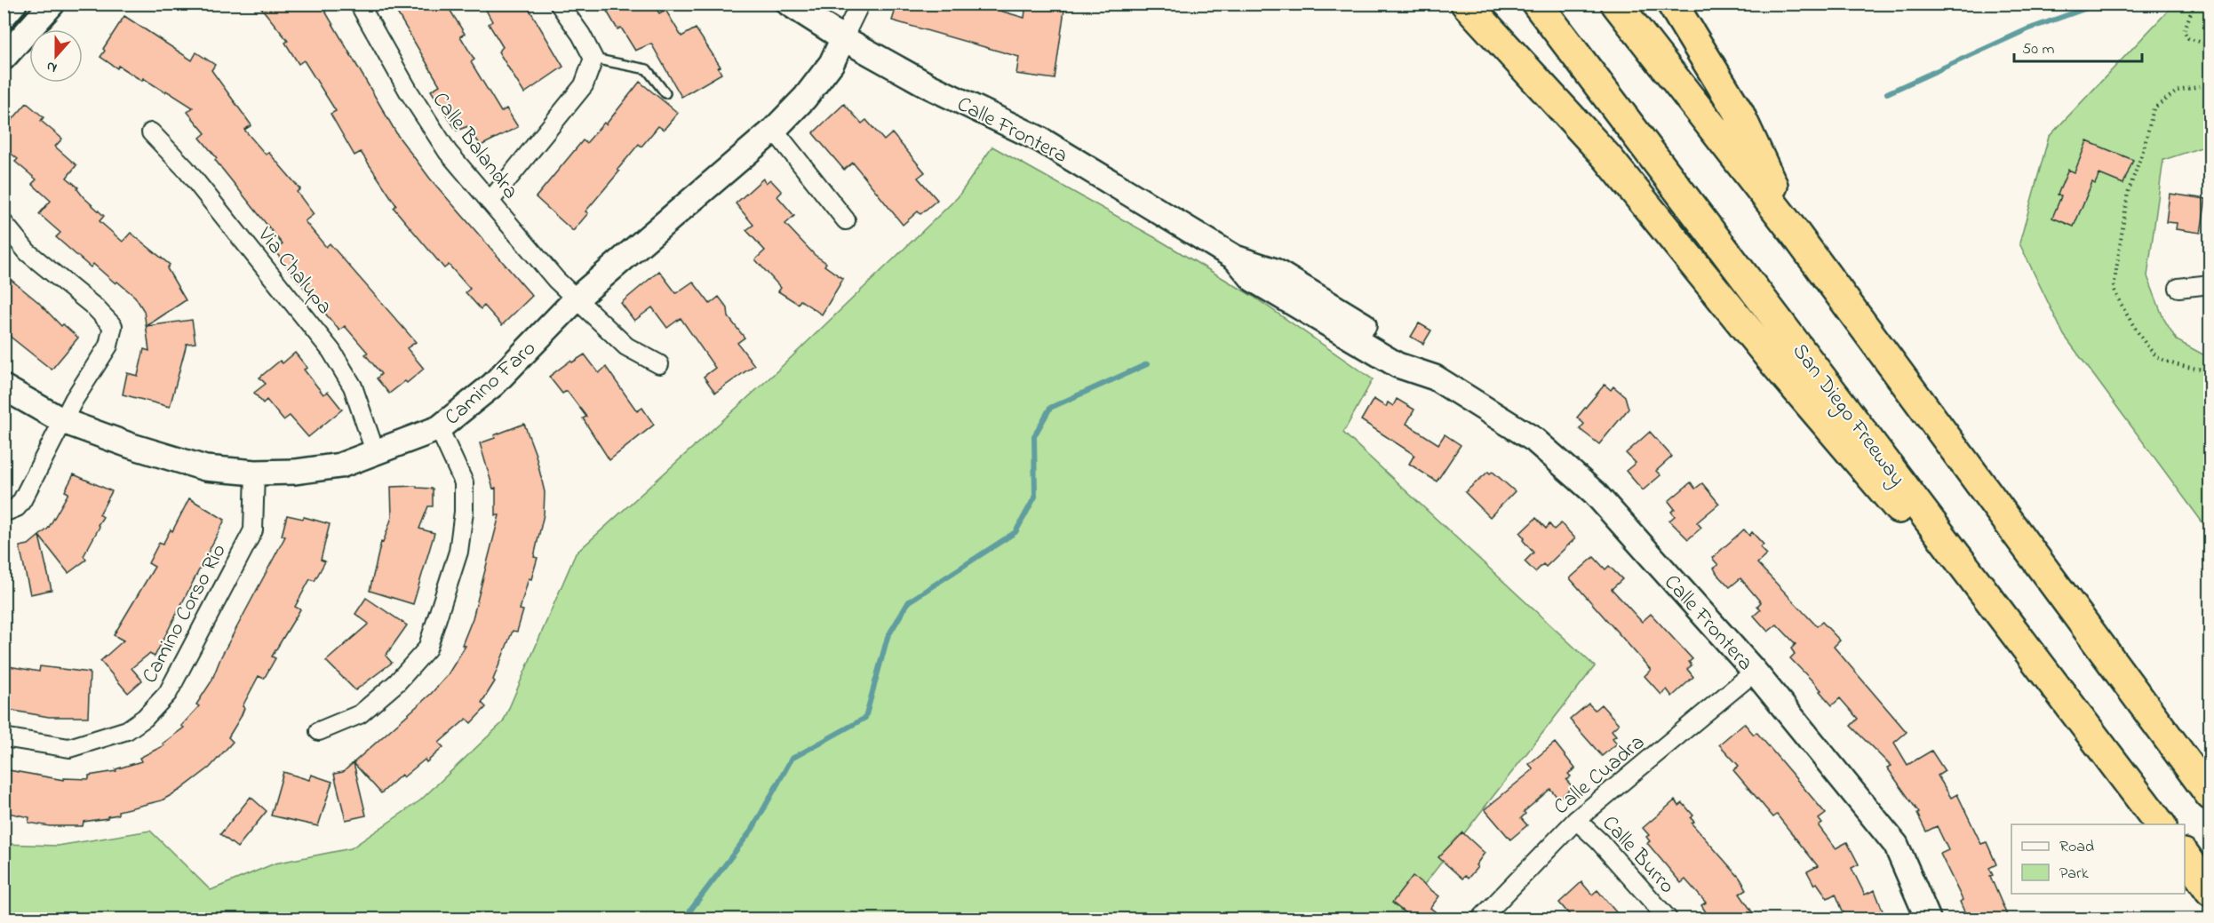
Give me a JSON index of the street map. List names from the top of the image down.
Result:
{
  "streets": {
    "highway": ["San Diego Freeway"],
    "street": [
      "Calle Frontera",
      "Calle Balandra",
      "Via Chalupa",
      "Camino Faro",
      "Camino Corso Rio",
      "Calle Cuadra",
      "Calle Burro"
    ]
  },
  "crossings": [
    ["Calle Frontera", "Camino Faro"],
    ["Calle Frontera", "Calle Cuadra"],
    ["Calle Balandra", "Camino Faro"],
    ["Via Chalupa", "Camino Faro"],
    ["Camino Faro", "Camino Corso Rio"],
    ["Calle Cuadra", "Calle Burro"]
  ],
  "legend": ["Road", "Park"],
  "scale_bar": "50 m",
  "north": "bottom"
}
